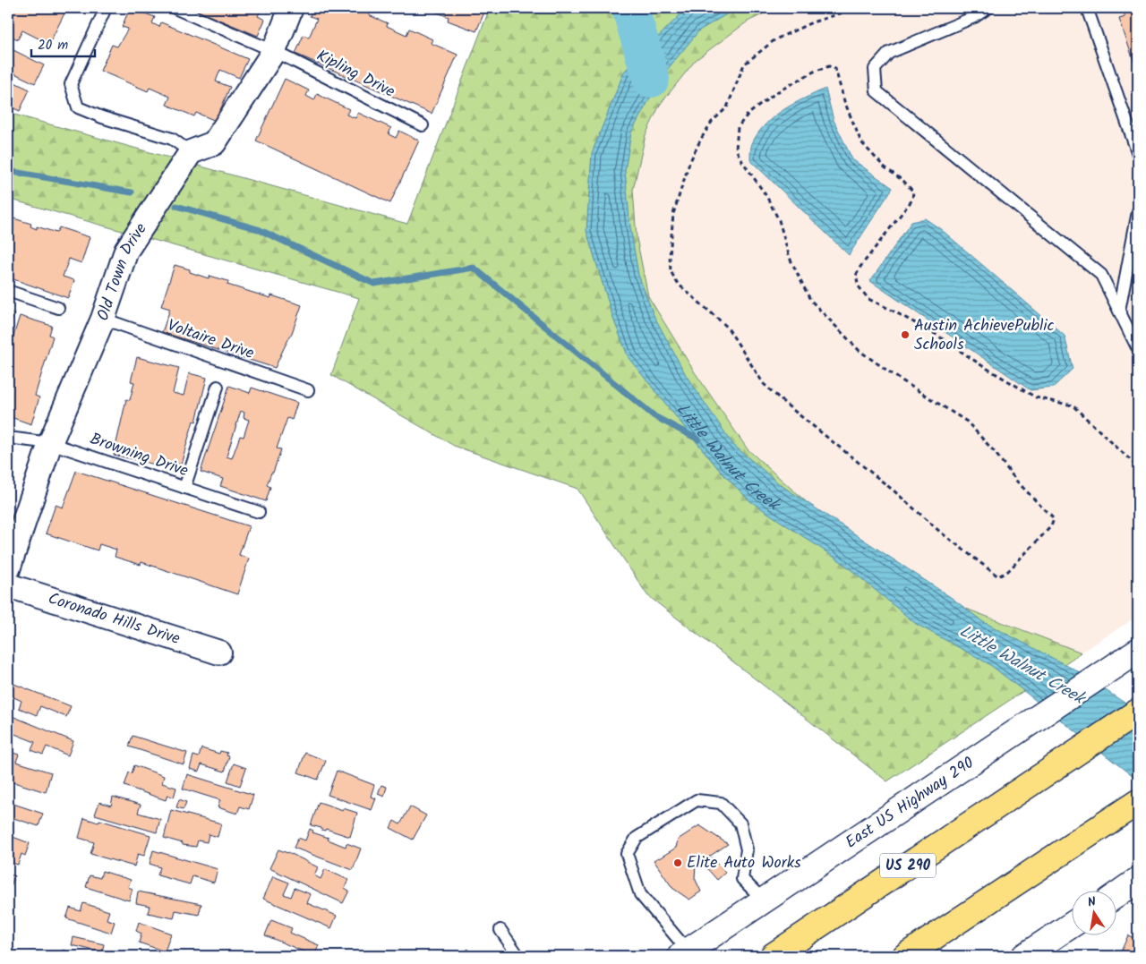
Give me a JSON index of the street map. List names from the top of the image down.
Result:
{
  "streets": {
    "highway": ["US 290"],
    "main road": ["East US Highway 290"],
    "street": ["Old Town Drive", "Coronado Hills Drive"],
    "lane": ["Kipling Drive", "Voltaire Drive", "Browning Drive"]
  },
  "crossings": [
    ["Old Town Drive", "Voltaire Drive"],
    ["Old Town Drive", "Browning Drive"]
  ],
  "water": ["Little Walnut Creek"],
  "places": ["Austin AchievePublic Schools", "Elite Auto Works"],
  "scale_bar": "20 m",
  "north": "top"
}
